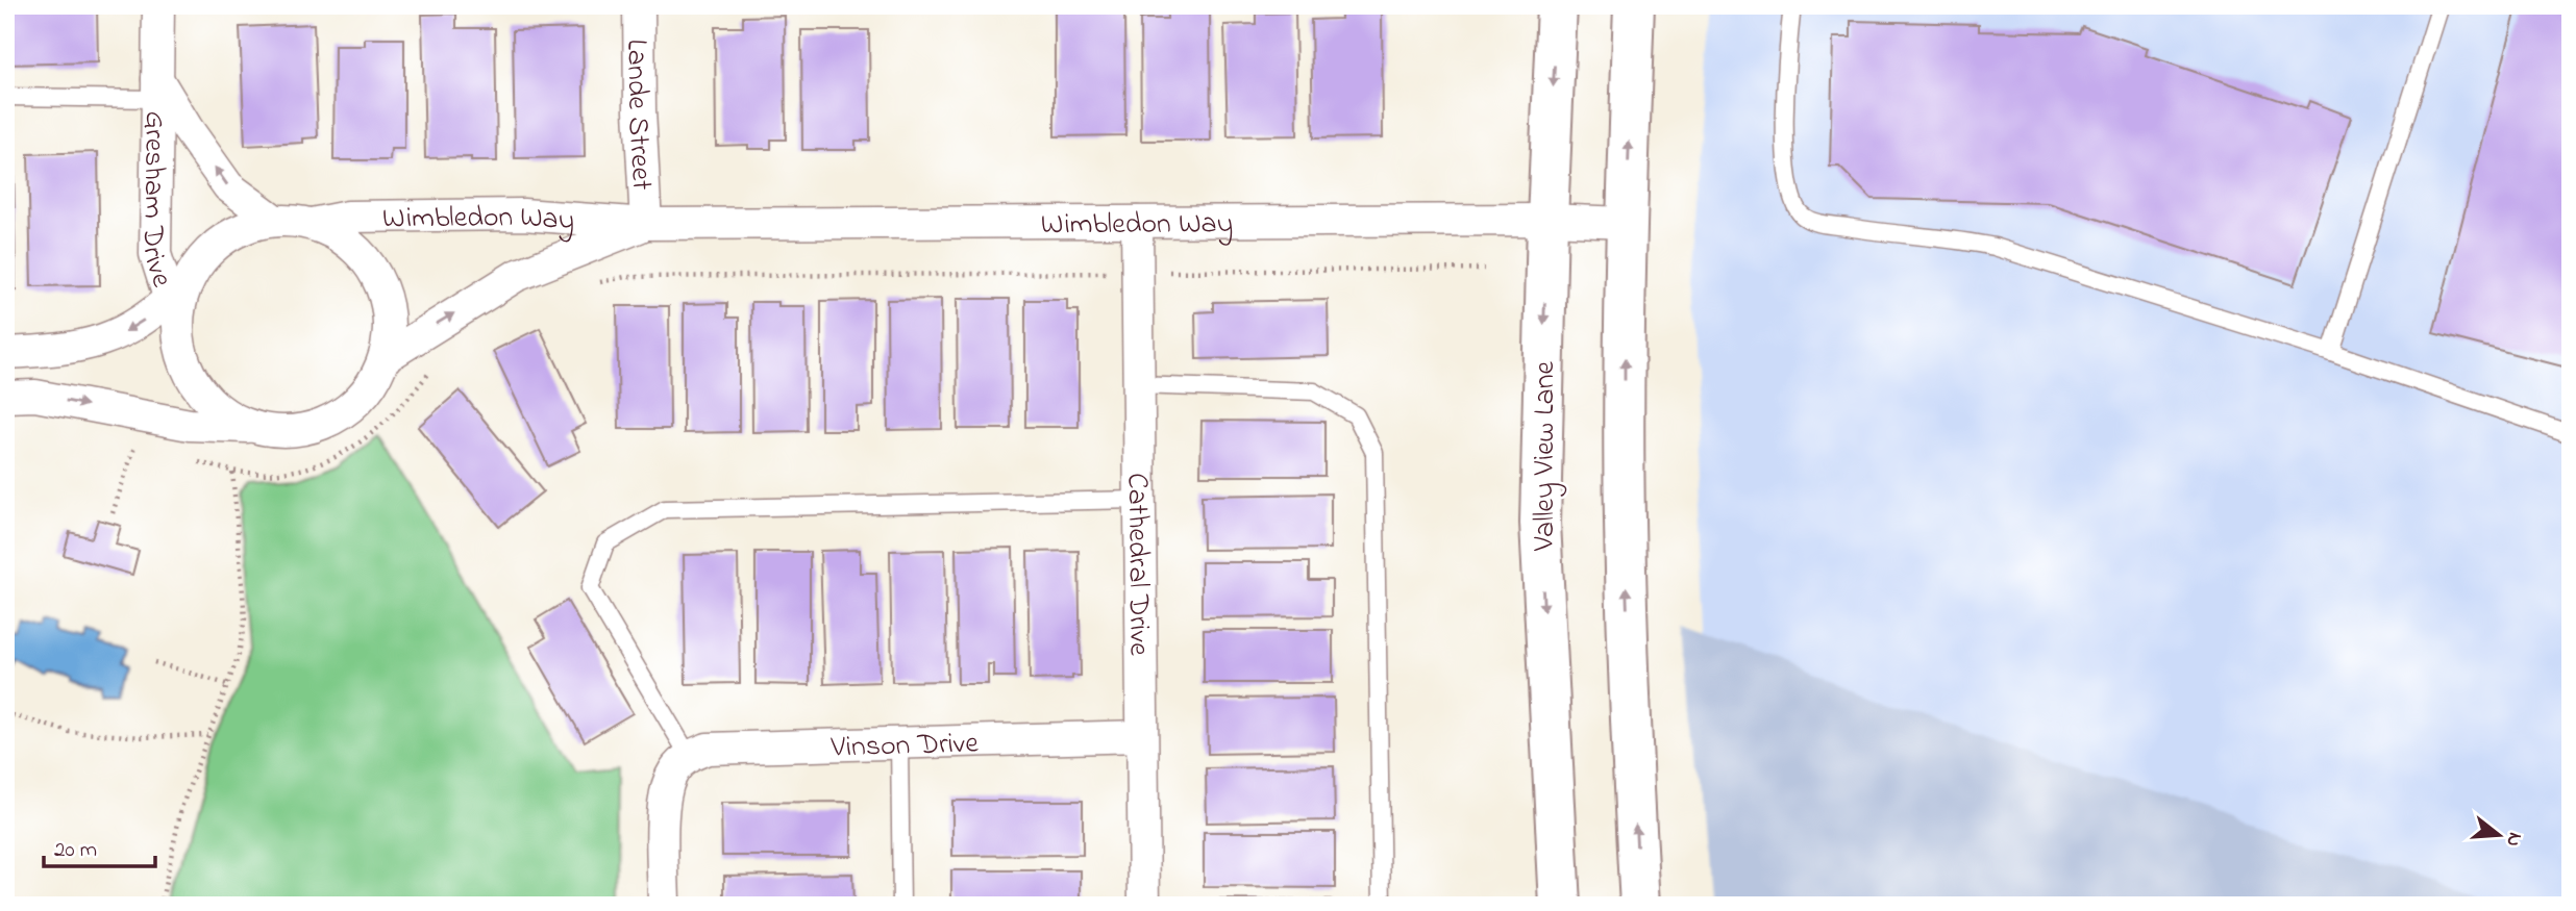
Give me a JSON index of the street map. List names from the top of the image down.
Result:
{
  "streets": {
    "main road": ["Valley View Lane"],
    "street": [
      "Lande Street",
      "Gresham Drive",
      "Wimbledon Way",
      "Cathedral Drive",
      "Vinson Drive"
    ]
  },
  "crossings": [
    ["Lande Street", "Wimbledon Way"],
    ["Gresham Drive", "Wimbledon Way"],
    ["Wimbledon Way", "Valley View Lane"],
    ["Wimbledon Way", "Cathedral Drive"],
    ["Cathedral Drive", "Vinson Drive"]
  ],
  "one_way": ["Gresham Drive"],
  "scale_bar": "20 m",
  "north": "right"
}
